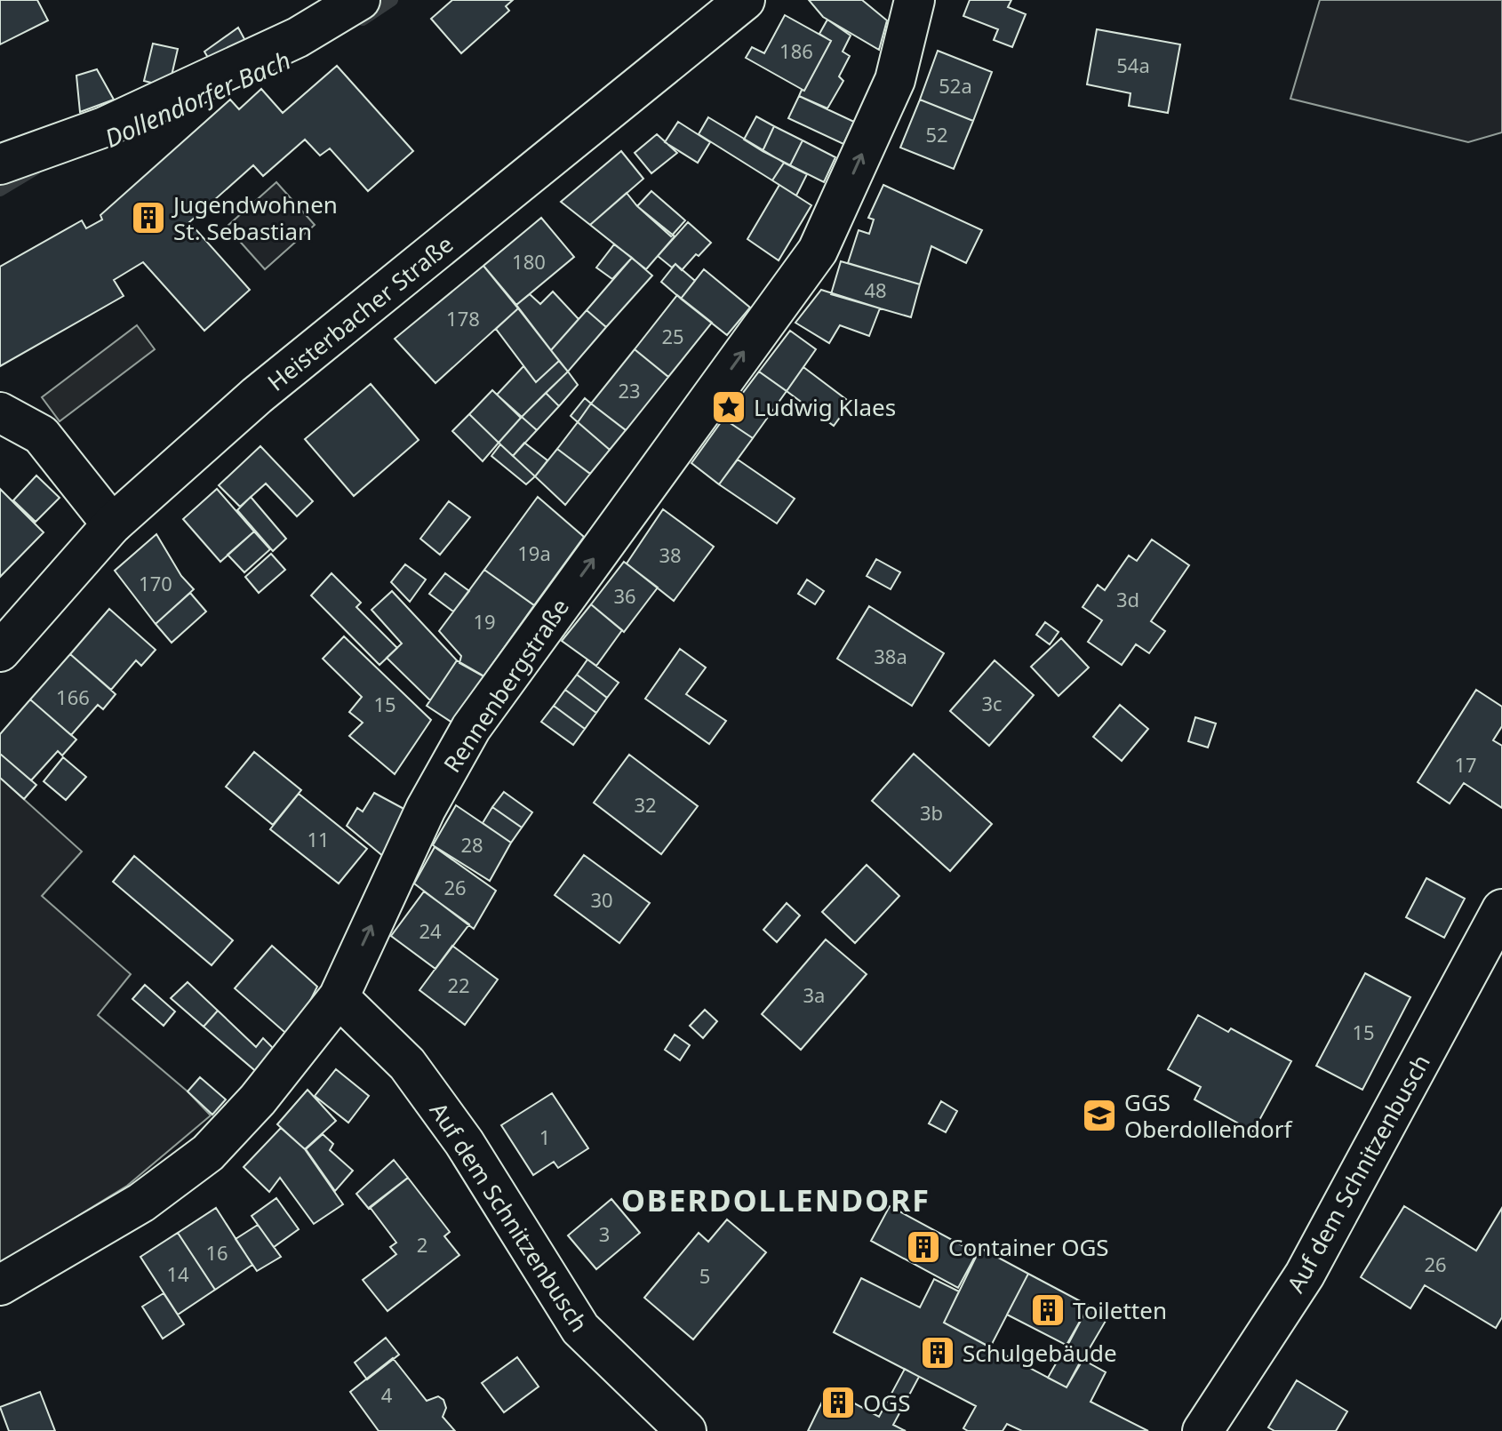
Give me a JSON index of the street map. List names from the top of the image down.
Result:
{
  "streets": {
    "street": ["Heisterbacher Straße", "Rennenbergstraße", "Auf dem Schnitzenbusch"]
  },
  "crossings": [
    ["Rennenbergstraße", "Auf dem Schnitzenbusch"]
  ],
  "one_way": ["Rennenbergstraße"],
  "districts": ["OBERDOLLENDORF"],
  "water": ["Dollendorfer Bach"],
  "places": {
    "building": [
      "Jugendwohnen St. Sebastian",
      "Container OGS",
      "Toiletten",
      "Schulgebäude",
      "OGS"
    ],
    "place": ["Ludwig Klaes"],
    "school or university": ["GGS Oberdollendorf"]
  },
  "house_numbers": [
    "186",
    "54a",
    "52a",
    "52",
    "180",
    "48",
    "178",
    "25",
    "23",
    "19a",
    "38",
    "170",
    "36",
    "3d",
    "19",
    "38a",
    "166",
    "3c",
    "15",
    "17",
    "32",
    "3b",
    "11",
    "28",
    "26",
    "30",
    "24",
    "22",
    "3a",
    "15",
    "1",
    "3",
    "2",
    "16",
    "26",
    "14",
    "5",
    "4"
  ]
}
